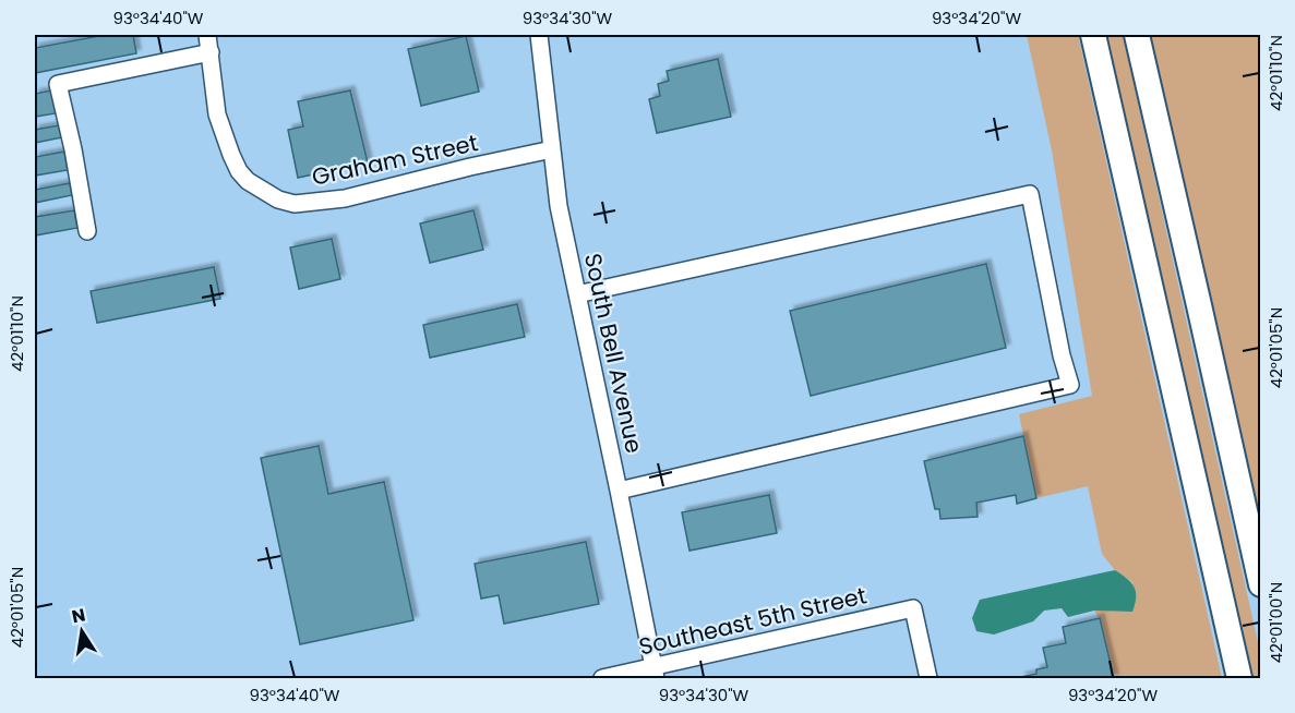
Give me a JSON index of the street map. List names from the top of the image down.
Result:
{
  "streets": {
    "street": ["Graham Street", "South Bell Avenue", "Southeast 5th Street"]
  },
  "crossings": [
    ["Graham Street", "South Bell Avenue"],
    ["South Bell Avenue", "Southeast 5th Street"]
  ],
  "north": "top",
  "coordinates": [
    "93°34'40\"W",
    "93°34'30\"W",
    "93°34'20\"W",
    "42°01'10\"N",
    "42°01'05\"N",
    "42°01'00\"N"
  ]
}
